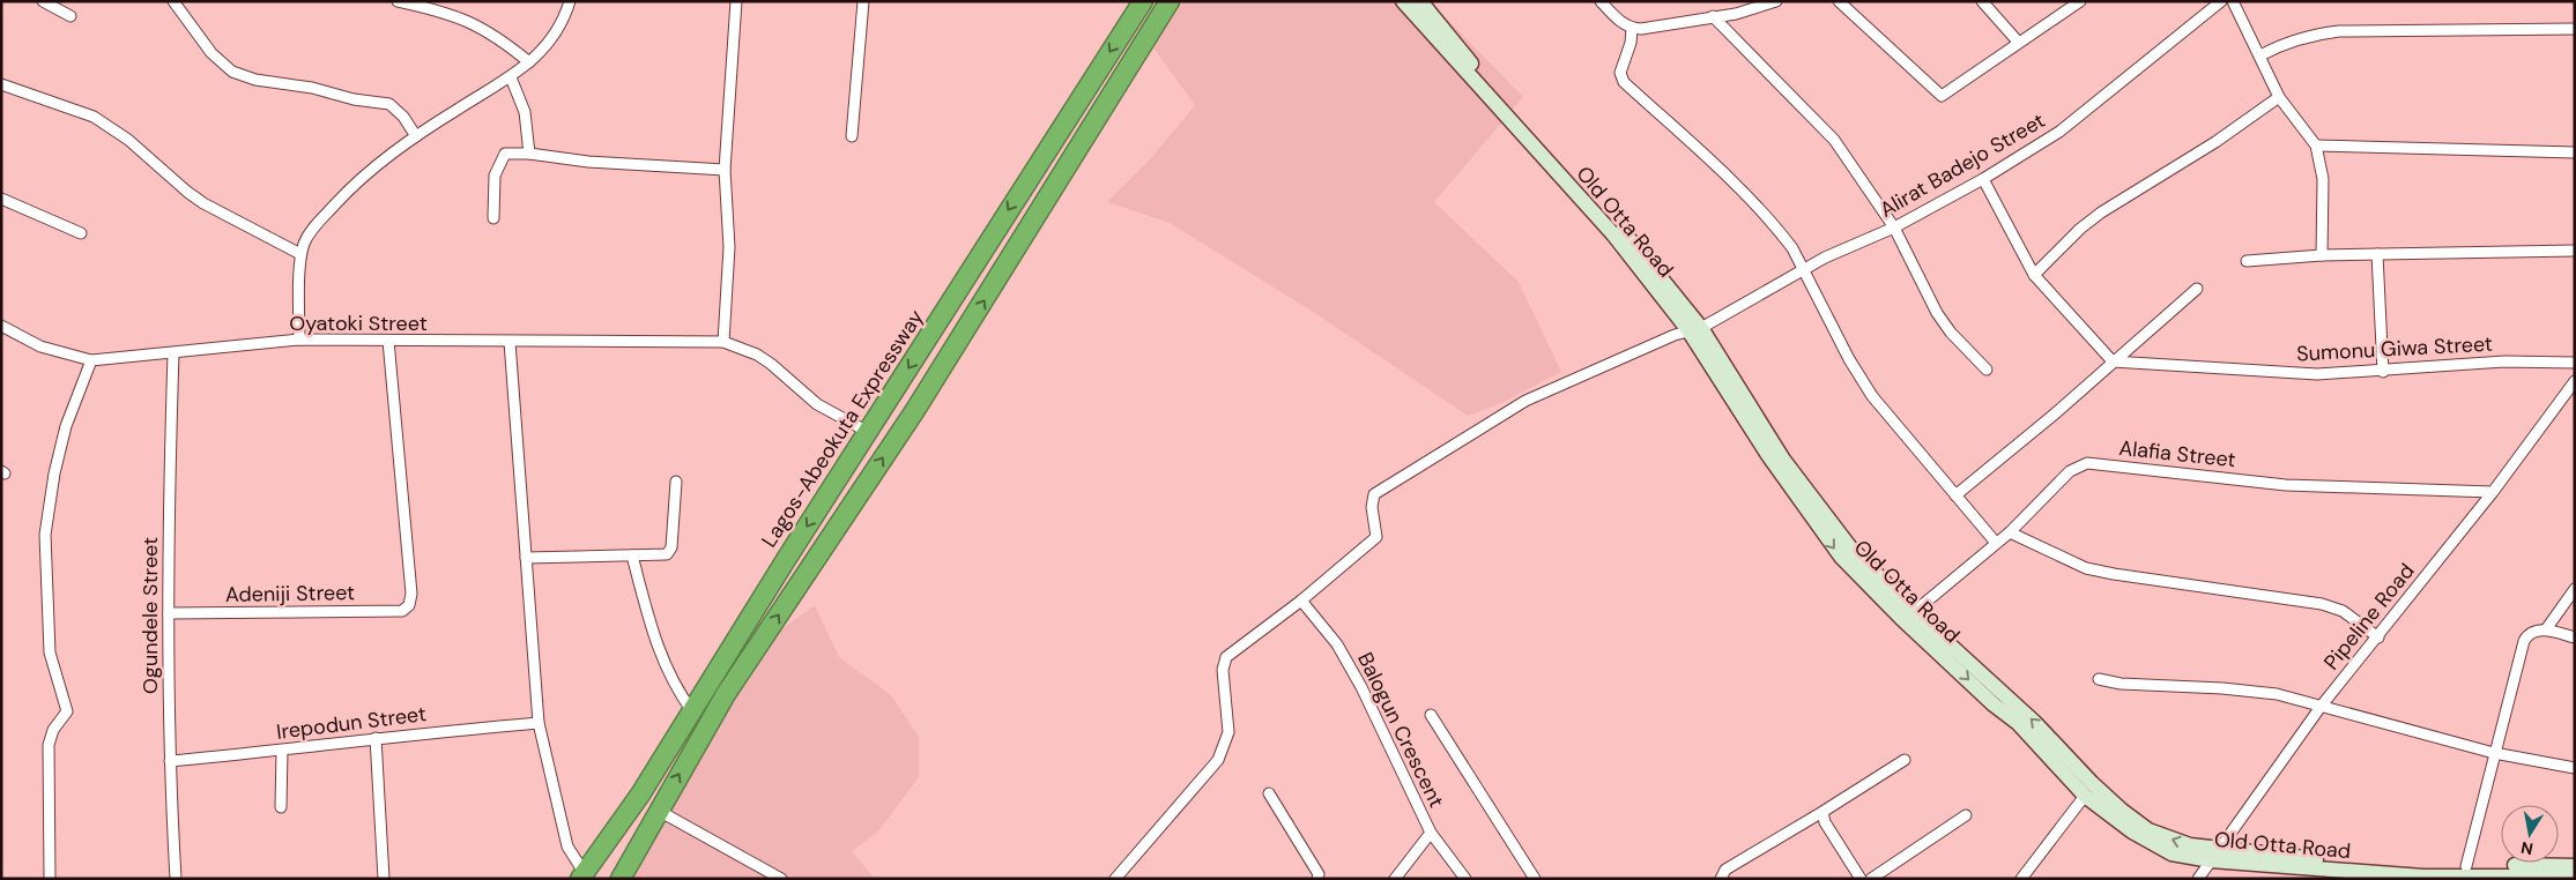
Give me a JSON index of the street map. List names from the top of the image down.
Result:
{
  "streets": {
    "highway": ["Lagos-Abeokuta Expressway"],
    "main road": ["Old Otta Road"],
    "street": [
      "Alirat Badejo Street",
      "Oyatoki Street",
      "Sumonu Giwa Street",
      "Alafia Street",
      "Adeniji Street",
      "Ogundele Street",
      "Pipeline Road",
      "Irepodun Street",
      "Balogun Crescent"
    ]
  },
  "crossings": [
    ["Alirat Badejo Street", "Old Otta Road"],
    ["Alirat Badejo Street", "Balogun Crescent"],
    ["Old Otta Road", "Alafia Street"],
    ["Old Otta Road", "Pipeline Road"],
    ["Oyatoki Street", "Adeniji Street"],
    ["Oyatoki Street", "Ogundele Street"],
    ["Alafia Street", "Pipeline Road"],
    ["Adeniji Street", "Ogundele Street"],
    ["Ogundele Street", "Irepodun Street"]
  ],
  "north": "bottom"
}
